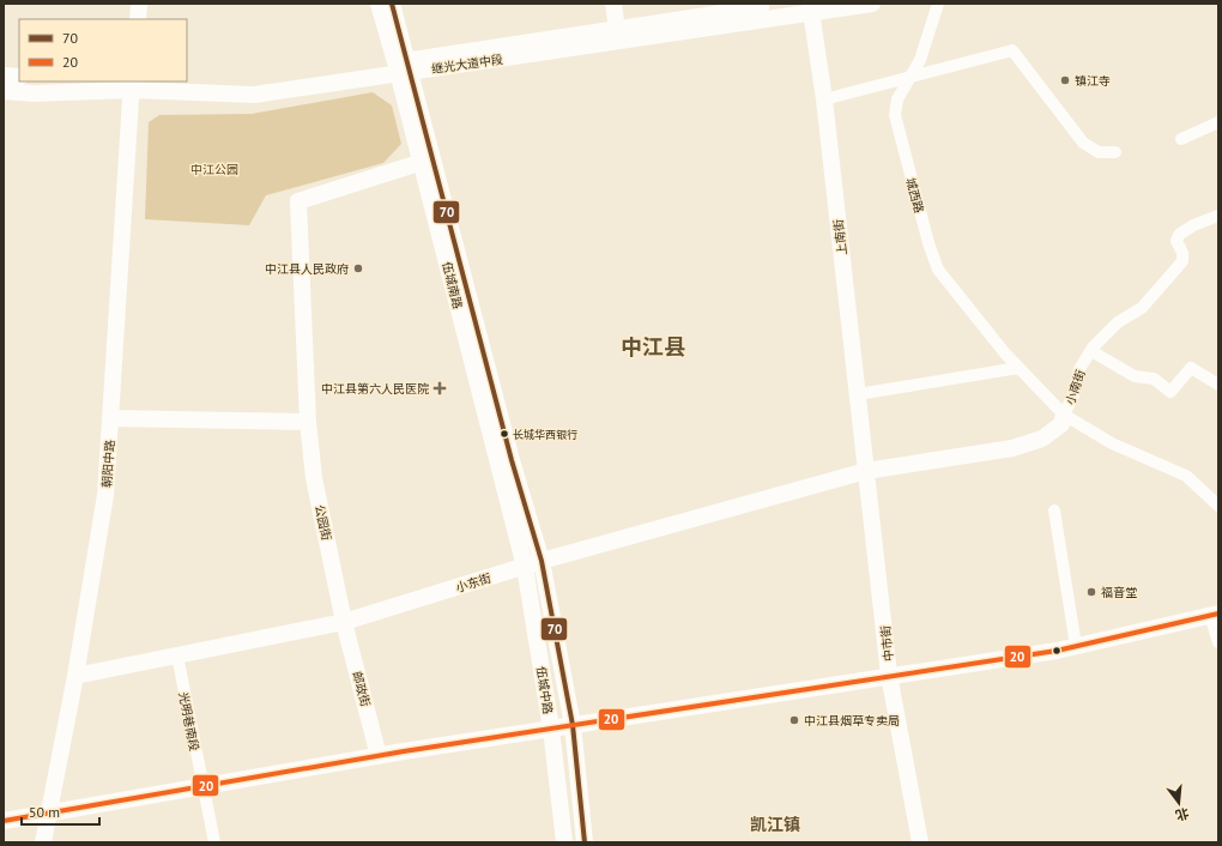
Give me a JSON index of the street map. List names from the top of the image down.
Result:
{
  "streets": {
    "street": [
      "继光大道中段",
      "城西路",
      "上南街",
      "伍城南路",
      "小南街",
      "朝阳中路",
      "公园街",
      "小东街",
      "中市街",
      "邮政街",
      "伍城中路",
      "光明巷南段"
    ]
  },
  "crossings": [
    ["继光大道中段", "上南街"],
    ["继光大道中段", "伍城南路"],
    ["继光大道中段", "朝阳中路"],
    ["城西路", "小南街"],
    ["上南街", "小南街"],
    ["上南街", "小东街"],
    ["上南街", "中市街"],
    ["伍城南路", "公园街"],
    ["伍城南路", "小东街"],
    ["伍城南路", "伍城中路"],
    ["小南街", "小东街"],
    ["小南街", "中市街"],
    ["朝阳中路", "小东街"],
    ["公园街", "小东街"],
    ["公园街", "邮政街"],
    ["小东街", "中市街"],
    ["小东街", "邮政街"],
    ["小东街", "伍城中路"],
    ["小东街", "光明巷南段"]
  ],
  "districts": ["中江县", "凯江镇"],
  "parks": ["中江公园"],
  "places": {
    "other": [
      "镇江寺",
      "中江县人民政府",
      "长城华西银行",
      "福音堂",
      "中江县烟草专卖局"
    ],
    "health": ["中江县第六人民医院"]
  },
  "lines": ["transit line 70", "transit line 20"],
  "legend": ["70", "20"],
  "scale_bar": "50 m",
  "north": "bottom"
}
